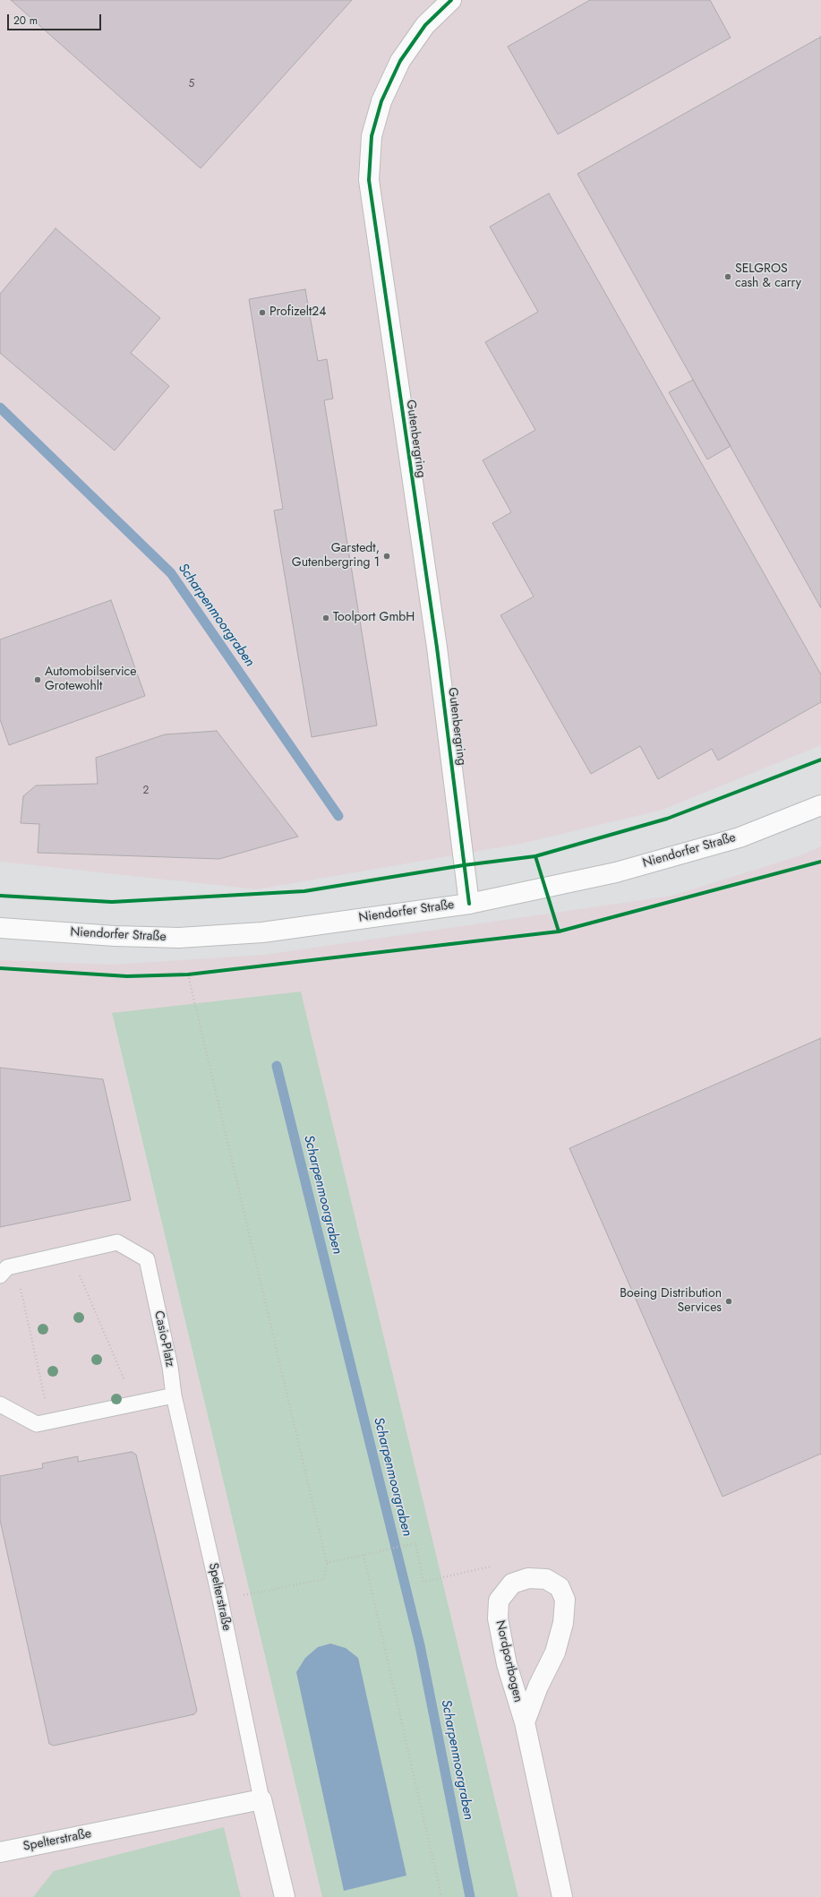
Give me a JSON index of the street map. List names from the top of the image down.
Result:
{
  "streets": {
    "street": [
      "Gutenbergring",
      "Niendorfer Straße",
      "Spelterstraße",
      "Nordportbogen"
    ],
    "lane": ["Casio-Platz"]
  },
  "crossings": [
    ["Gutenbergring", "Niendorfer Straße"],
    ["Casio-Platz", "Spelterstraße"]
  ],
  "water": ["Scharpenmoorgraben"],
  "places": [
    "SELGROS cash & carry",
    "Profizelt24",
    "Garstedt, Gutenbergring 1",
    "Toolport GmbH",
    "Automobilservice Grotewohlt",
    "Boeing Distribution Services"
  ],
  "house_numbers": ["5", "2"],
  "scale_bar": "20 m"
}
